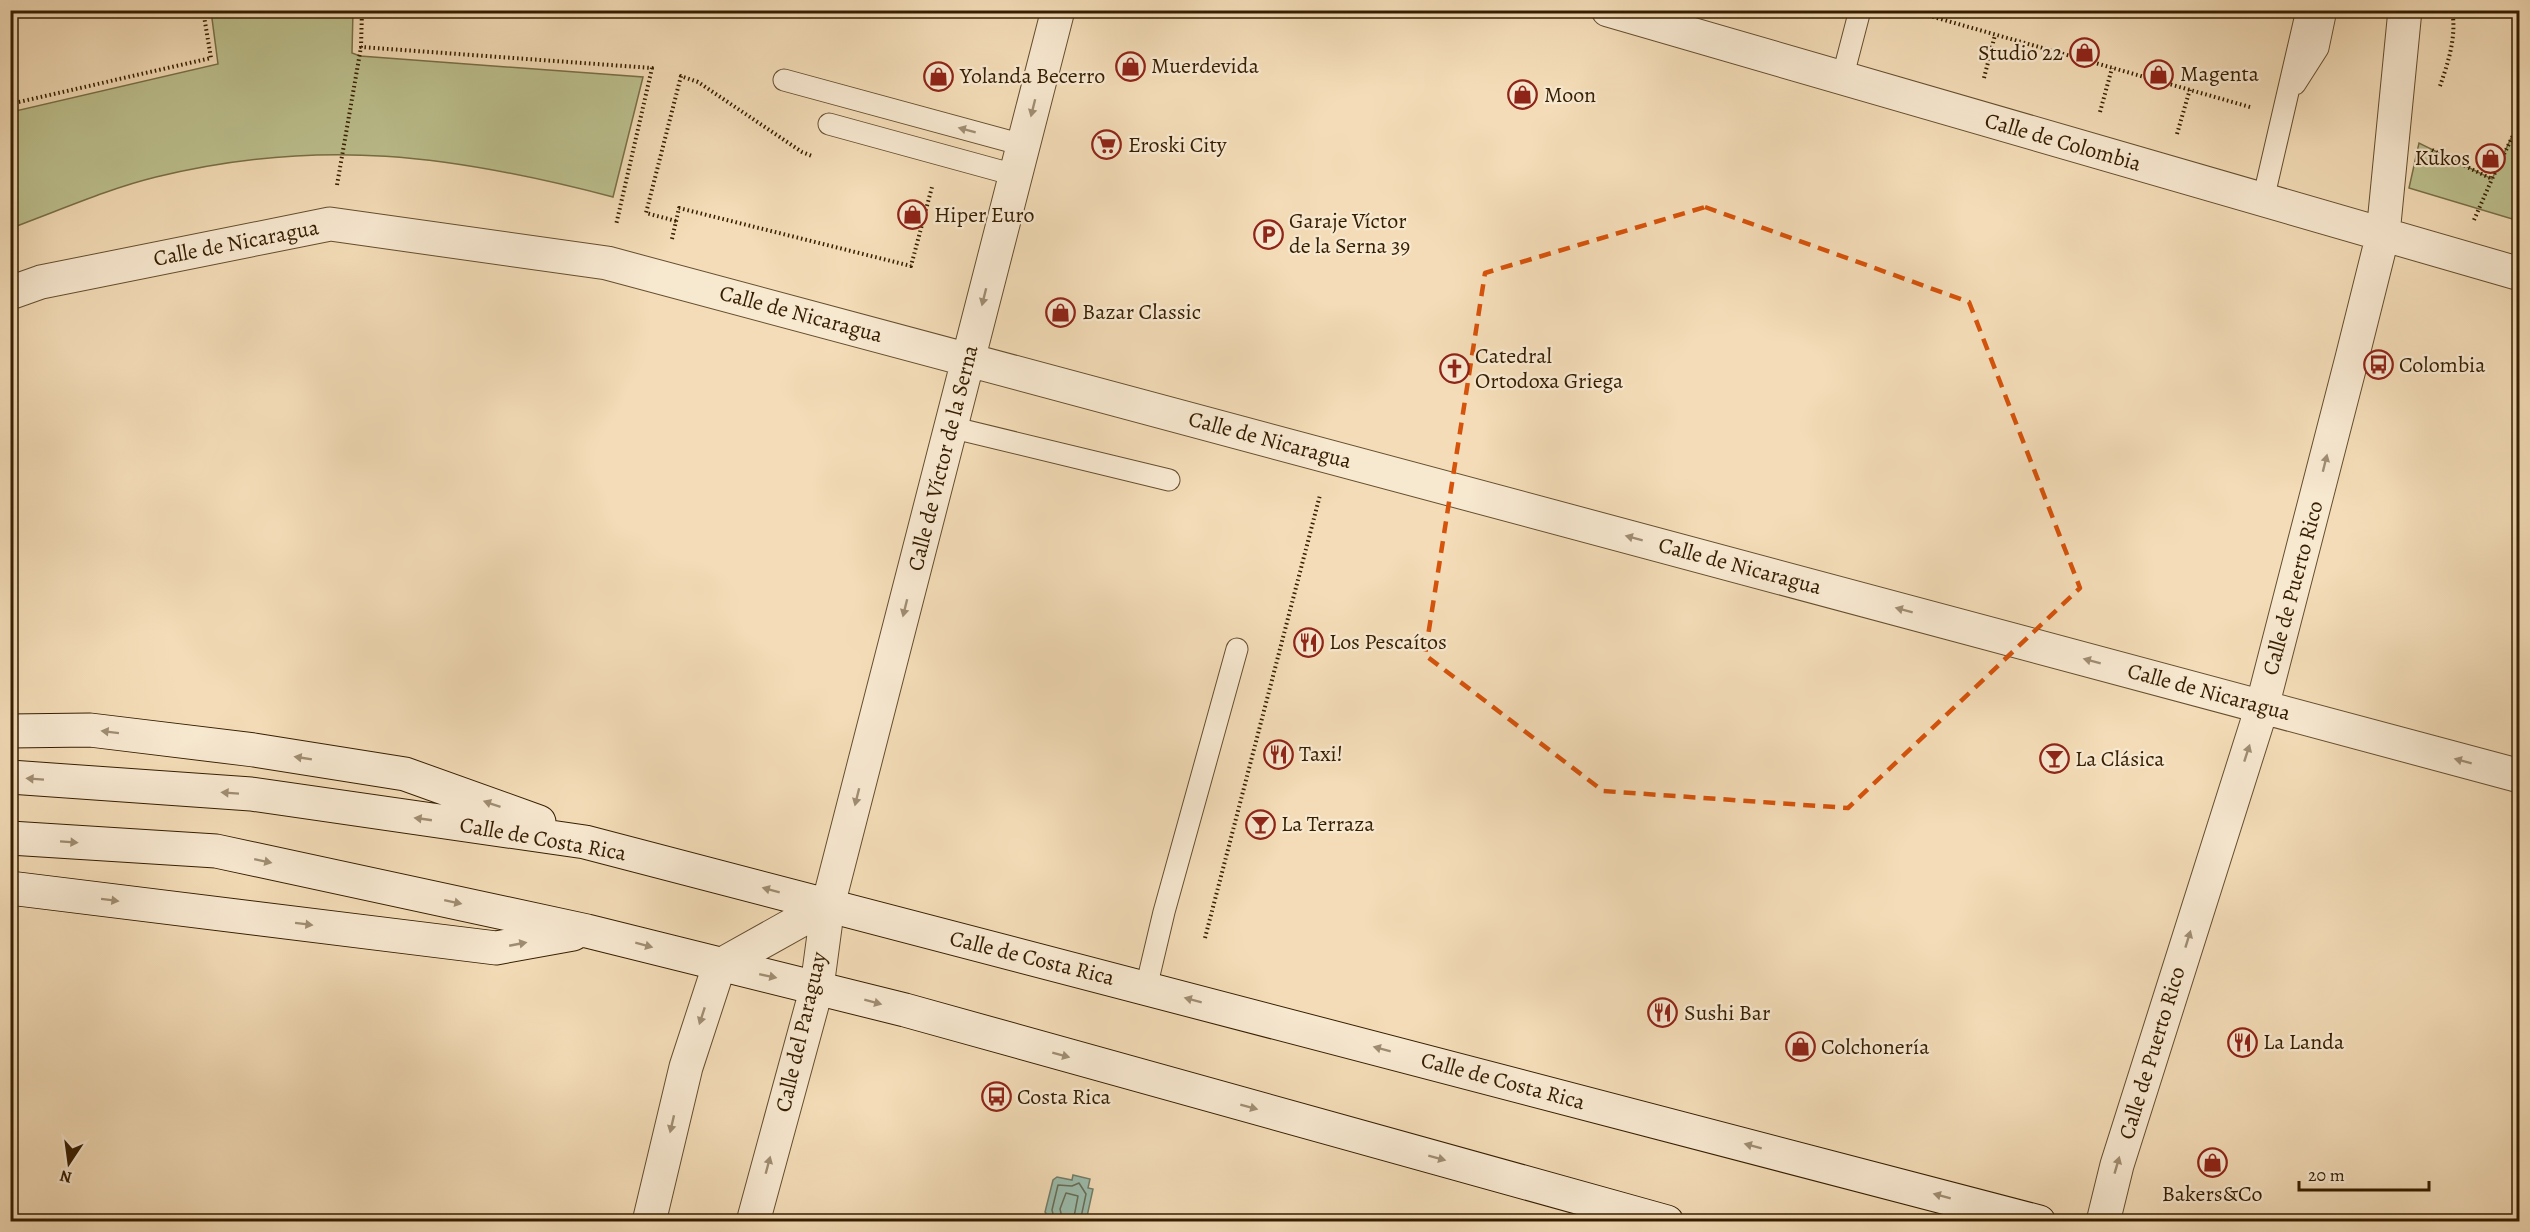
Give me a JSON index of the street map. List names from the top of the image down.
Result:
{
  "streets": {
    "street": [
      "Calle de Colombia",
      "Calle de Nicaragua",
      "Calle de Víctor de la Serna",
      "Calle de Puerto Rico",
      "Calle de Costa Rica",
      "Calle del Paraguay"
    ]
  },
  "crossings": [
    ["Calle de Colombia", "Calle de Puerto Rico"],
    ["Calle de Nicaragua", "Calle de Víctor de la Serna"],
    ["Calle de Nicaragua", "Calle de Puerto Rico"],
    ["Calle de Víctor de la Serna", "Calle de Costa Rica"],
    ["Calle de Víctor de la Serna", "Calle del Paraguay"],
    ["Calle de Costa Rica", "Calle del Paraguay"]
  ],
  "one_way": ["Calle de Nicaragua", "Calle de Víctor de la Serna", "Calle de Puerto Rico"],
  "places": {
    "shop": [
      "Studio 22",
      "Muerdevida",
      "Magenta",
      "Yolanda Becerro",
      "Moon",
      "Kukos",
      "Hiper Euro",
      "Bazar Classic",
      "Colchonería",
      "Bakers&Co"
    ],
    "supermarket": ["Eroski City"],
    "parking": ["Garaje Víctor de la Serna 39"],
    "bus stop": ["Colombia", "Costa Rica"],
    "church": ["Catedral Ortodoxa Griega"],
    "restaurant": [
      "Los Pescaítos",
      "Taxi!",
      "Sushi Bar",
      "La Landa"
    ],
    "bar": ["La Clásica", "La Terraza"]
  },
  "scale_bar": "20 m",
  "north": "bottom"
}
